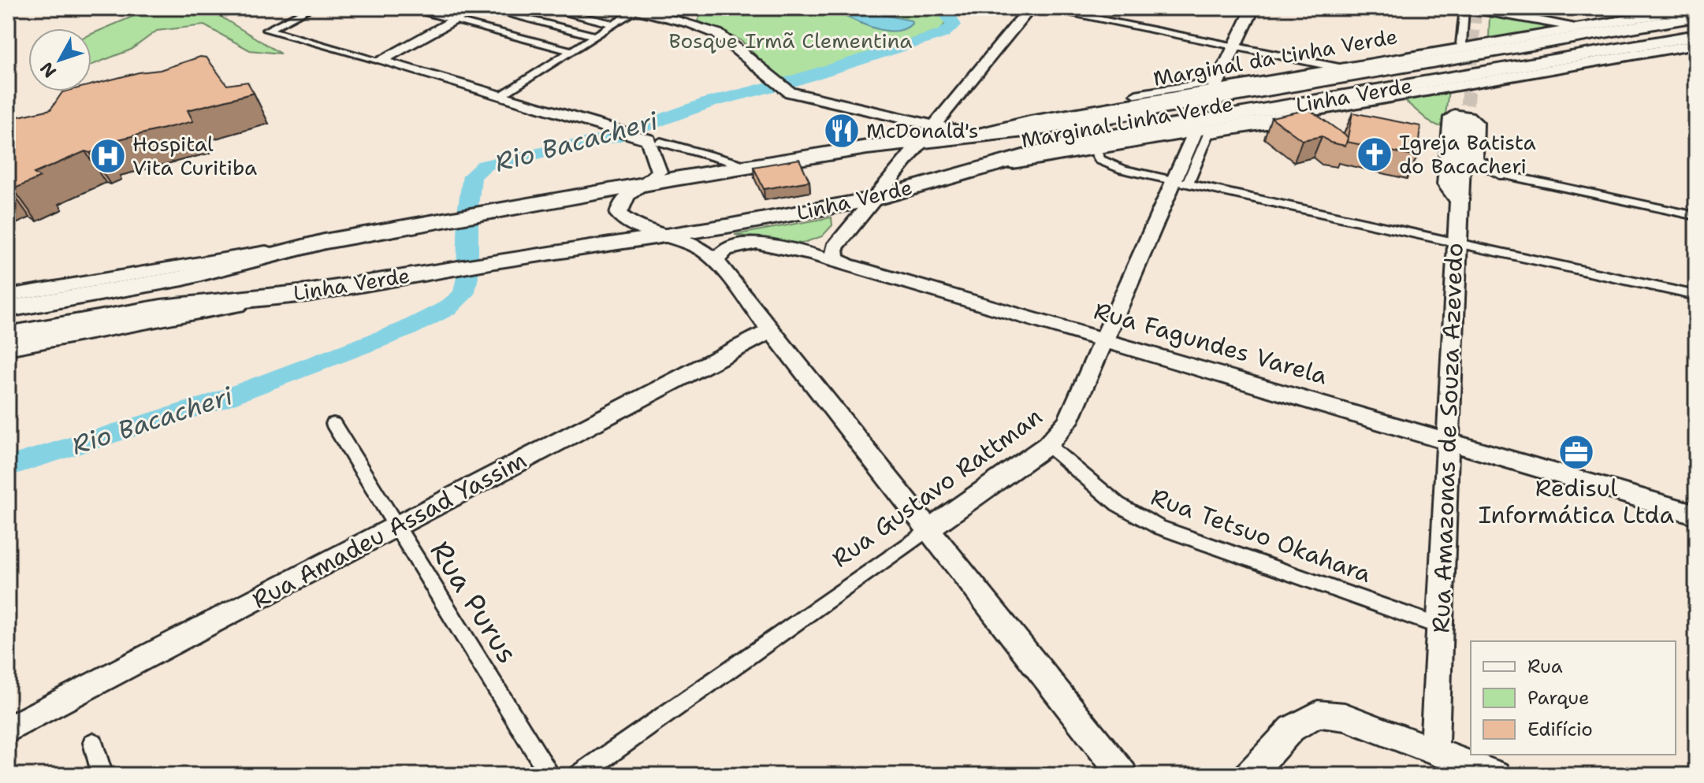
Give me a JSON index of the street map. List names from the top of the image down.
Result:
{
  "streets": {
    "highway": ["Linha Verde"],
    "main road": [
      "Marginal da Linha Verde",
      "Marginal Linha Verde",
      "Rua Fagundes Varela",
      "Rua Amazonas de Souza Azevedo",
      "Rua Gustavo Rattman",
      "Rua Amadeu Assad Yassim"
    ],
    "street": ["Rua Tetsuo Okahara", "Rua Purus"]
  },
  "crossings": [
    ["Marginal da Linha Verde", "Linha Verde"],
    ["Linha Verde", "Marginal Linha Verde"],
    ["Rua Fagundes Varela", "Rua Amazonas de Souza Azevedo"],
    ["Rua Fagundes Varela", "Rua Gustavo Rattman"],
    ["Rua Amazonas de Souza Azevedo", "Rua Tetsuo Okahara"],
    ["Rua Gustavo Rattman", "Rua Tetsuo Okahara"],
    ["Rua Amadeu Assad Yassim", "Rua Purus"]
  ],
  "water": ["Rio Bacacheri"],
  "parks": ["Bosque Irmã Clementina"],
  "places": {
    "restaurant": ["McDonald's"],
    "church": ["Igreja Batista do Bacacheri"],
    "hospital": ["Hospital Vita Curitiba"],
    "office": ["Redisul Informática Ltda"]
  },
  "legend": ["Rua", "Parque", "Edifício"],
  "north": "bottom left"
}
